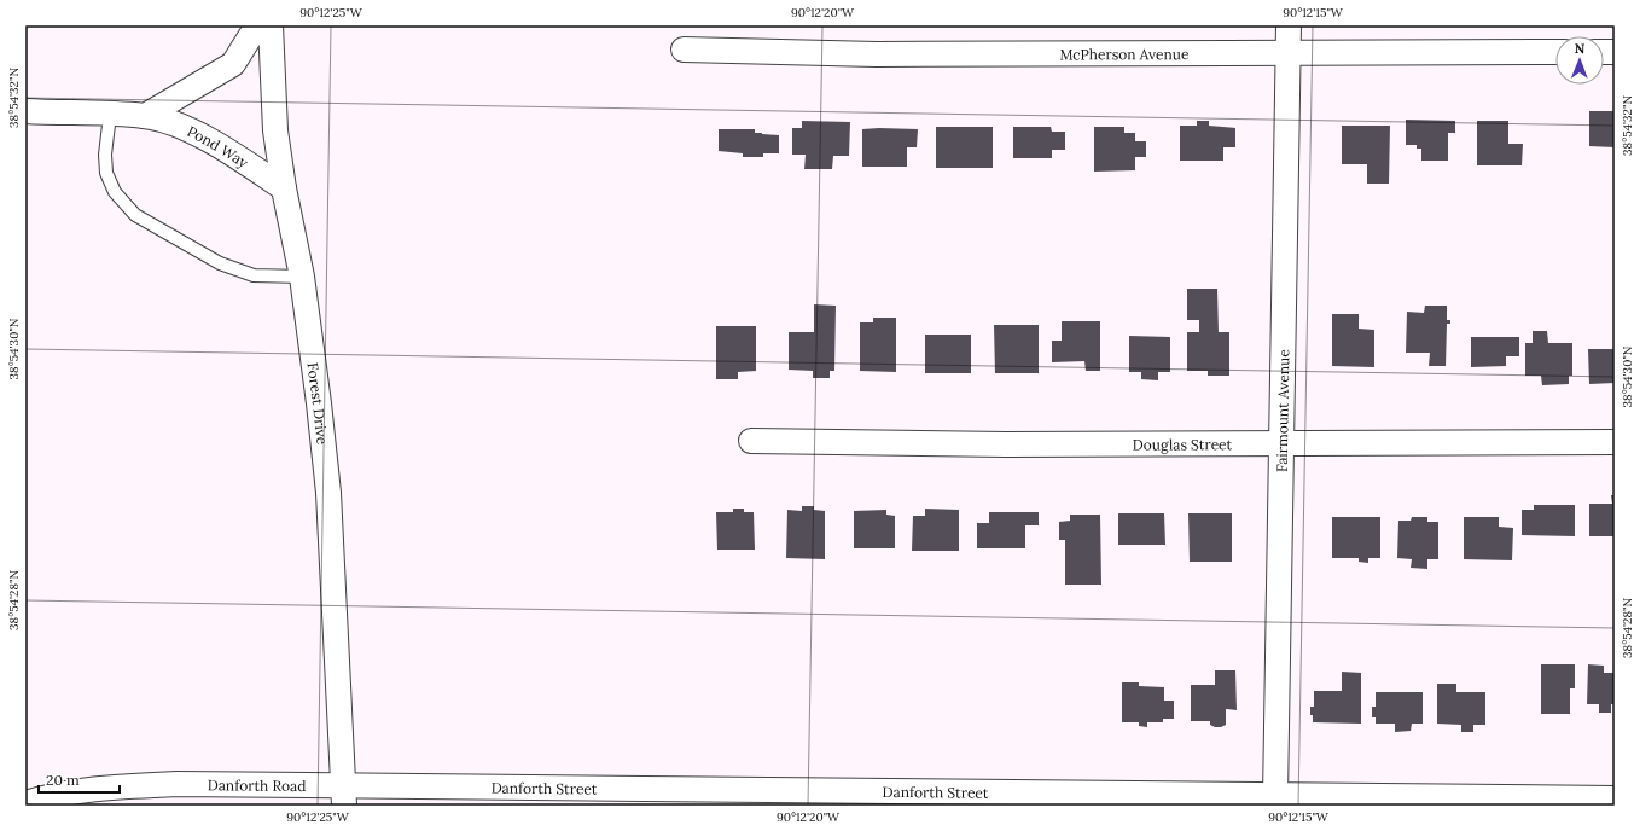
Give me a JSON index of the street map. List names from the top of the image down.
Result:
{
  "streets": {
    "street": [
      "McPherson Avenue",
      "Pond Way",
      "Forest Drive",
      "Fairmount Avenue",
      "Douglas Street",
      "Danforth Road",
      "Danforth Street"
    ]
  },
  "crossings": [
    ["McPherson Avenue", "Fairmount Avenue"],
    ["Pond Way", "Forest Drive"],
    ["Forest Drive", "Danforth Road"],
    ["Forest Drive", "Danforth Street"],
    ["Fairmount Avenue", "Douglas Street"],
    ["Fairmount Avenue", "Danforth Street"],
    ["Danforth Road", "Danforth Street"]
  ],
  "scale_bar": "20 m",
  "north": "top",
  "coordinates": [
    "90°12'25\"W",
    "90°12'20\"W",
    "90°12'15\"W",
    "38°54'32\"N",
    "38°54'30\"N",
    "38°54'28\"N"
  ]
}
